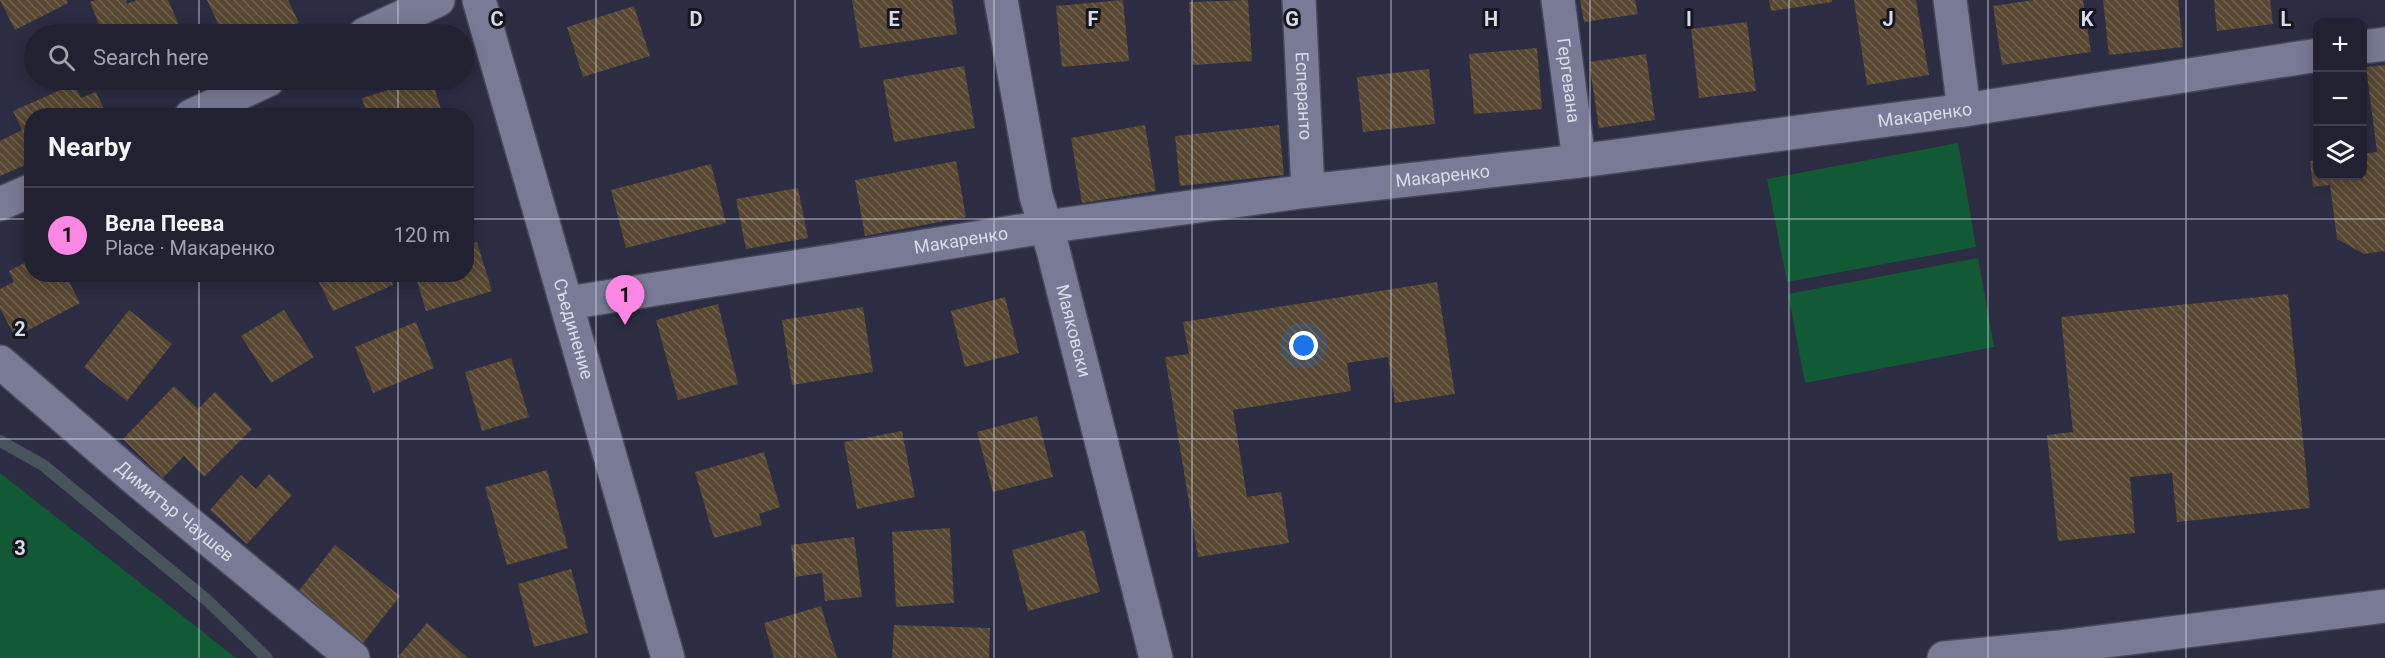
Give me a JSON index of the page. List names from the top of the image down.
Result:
{
  "streets": {
    "street": [
      "Гергевана",
      "Есперанто",
      "Макаренко",
      "Съединение",
      "Маяковски",
      "Димитър Чаушев"
    ]
  },
  "crossings": [
    ["Гергевана", "Макаренко"],
    ["Есперанто", "Макаренко"],
    ["Макаренко", "Съединение"],
    ["Макаренко", "Маяковски"]
  ],
  "page": {
    "map_buttons": ["+", "−"],
    "search": "Search here",
    "heading": "Nearby",
    "list": [
      {
        "mark": "1",
        "name": "Вела Пеева",
        "note": "Place · Макаренко",
        "value": "120 m"
      }
    ],
    "pins": "1"
  },
  "grid": {
    "columns": [
      "C",
      "D",
      "E",
      "F",
      "G",
      "H",
      "I",
      "J",
      "K",
      "L"
    ],
    "rows": ["2", "3"]
  }
}
